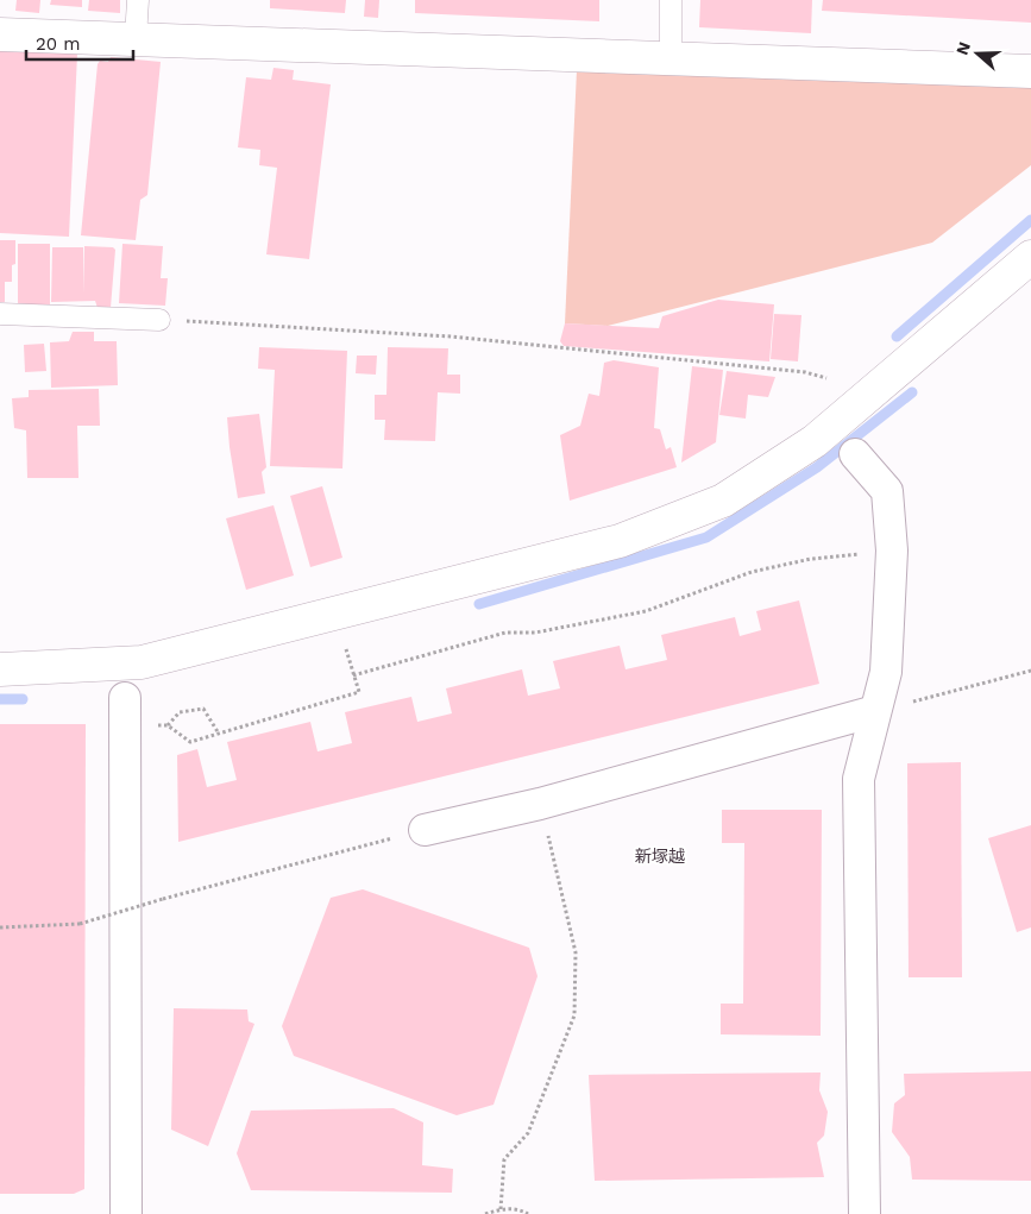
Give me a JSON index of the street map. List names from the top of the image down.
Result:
{
  "districts": ["新塚越"],
  "scale_bar": "20 m",
  "north": "left"
}
